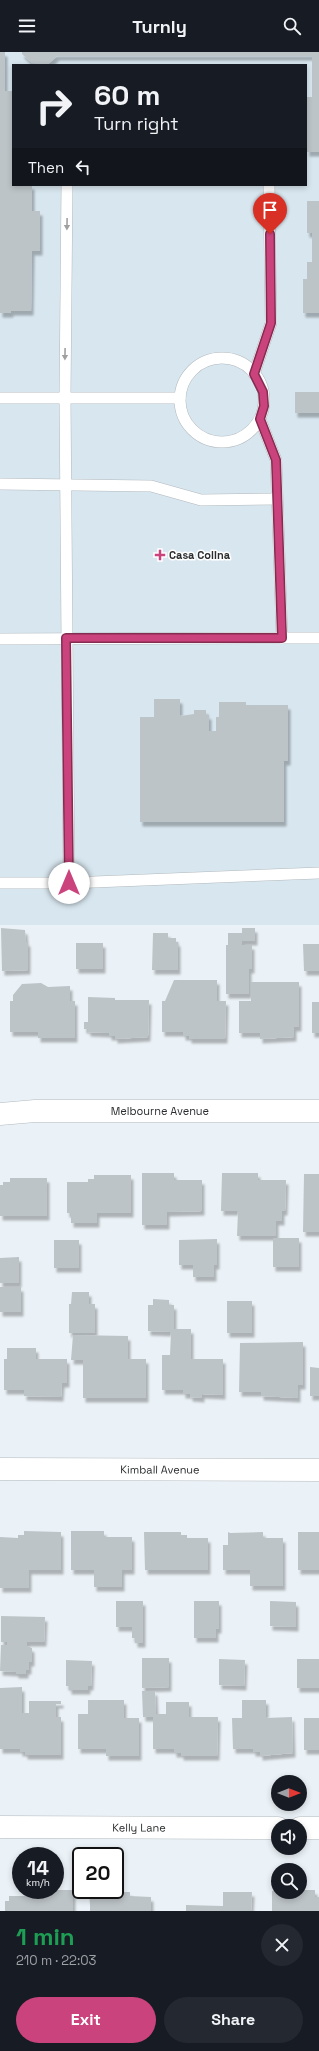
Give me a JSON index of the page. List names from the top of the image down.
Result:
{
  "streets": {
    "street": ["Melbourne Avenue", "Kimball Avenue", "Kelly Lane"]
  },
  "places": {
    "health": ["Casa Colina"]
  },
  "north": "right",
  "page": {
    "header": "Turnly",
    "turn": ["60 m", "Turn right"],
    "then": "Then",
    "speed": "14 km/h",
    "limit": "20",
    "heading": ["1 min", "210 m · 22:03"],
    "buttons": ["Exit", "Share"]
  }
}
